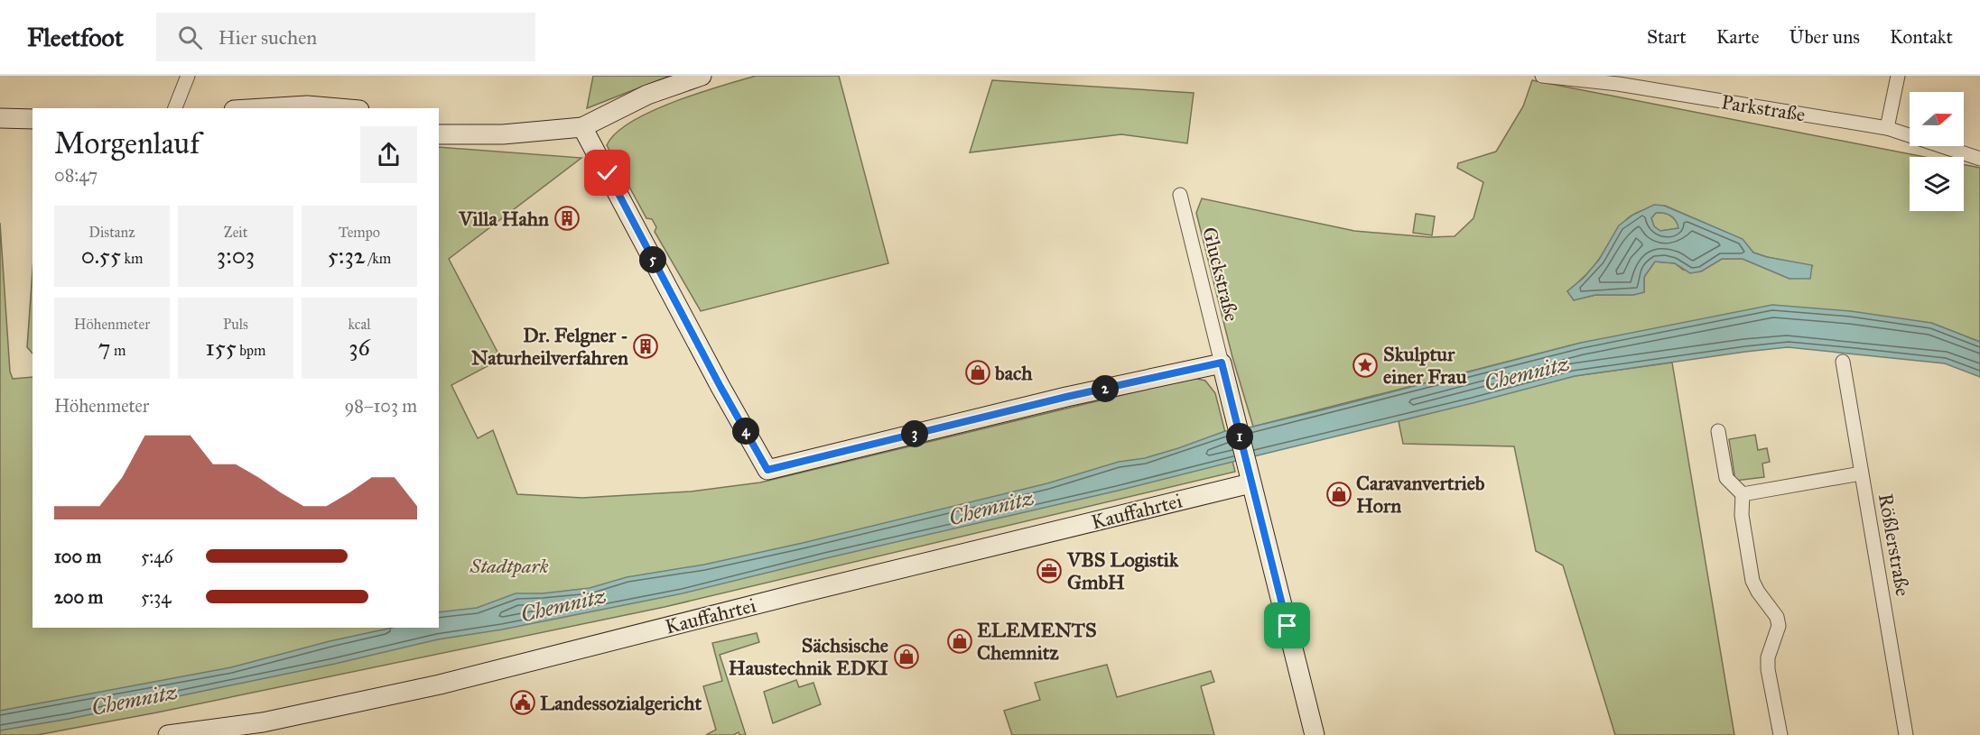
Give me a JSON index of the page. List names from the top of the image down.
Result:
{
  "streets": {
    "street": [
      "Parkstraße",
      "Gluckstraße",
      "Kauffahrtei",
      "Rößlerstraße"
    ]
  },
  "water": ["Chemnitz"],
  "parks": ["Stadtpark"],
  "places": {
    "building": ["Villa Hahn", "Dr. Felgner - Naturheilverfahren"],
    "place": ["Skulptur einer Frau"],
    "shop": [
      "bach",
      "Caravanvertrieb Horn",
      "ELEMENTS Chemnitz",
      "Sächsische Haustechnik EDKI"
    ],
    "office": ["VBS Logistik GmbH"],
    "public building": ["Landessozialgericht"]
  },
  "north": "right",
  "page": {
    "header": "Fleetfoot",
    "search": "Hier suchen",
    "nav": [
      "Start",
      "Karte",
      "Über uns",
      "Kontakt"
    ],
    "heading": ["Morgenlauf", "08:47"],
    "stats": [
      ["Distanz", "0.55 km"],
      ["Zeit", "3:03"],
      ["Tempo", "5:32 /km"],
      ["Höhenmeter", "7 m"],
      ["Puls", "155 bpm"],
      ["kcal", "36"]
    ],
    "pins": [
      "5",
      "2",
      "4",
      "3",
      "1"
    ],
    "chart": ["Höhenmeter", "98–103 m"],
    "list": [
      {
        "name": "100 m",
        "note": "5:46"
      },
      {
        "name": "200 m",
        "note": "5:34"
      }
    ]
  }
}
